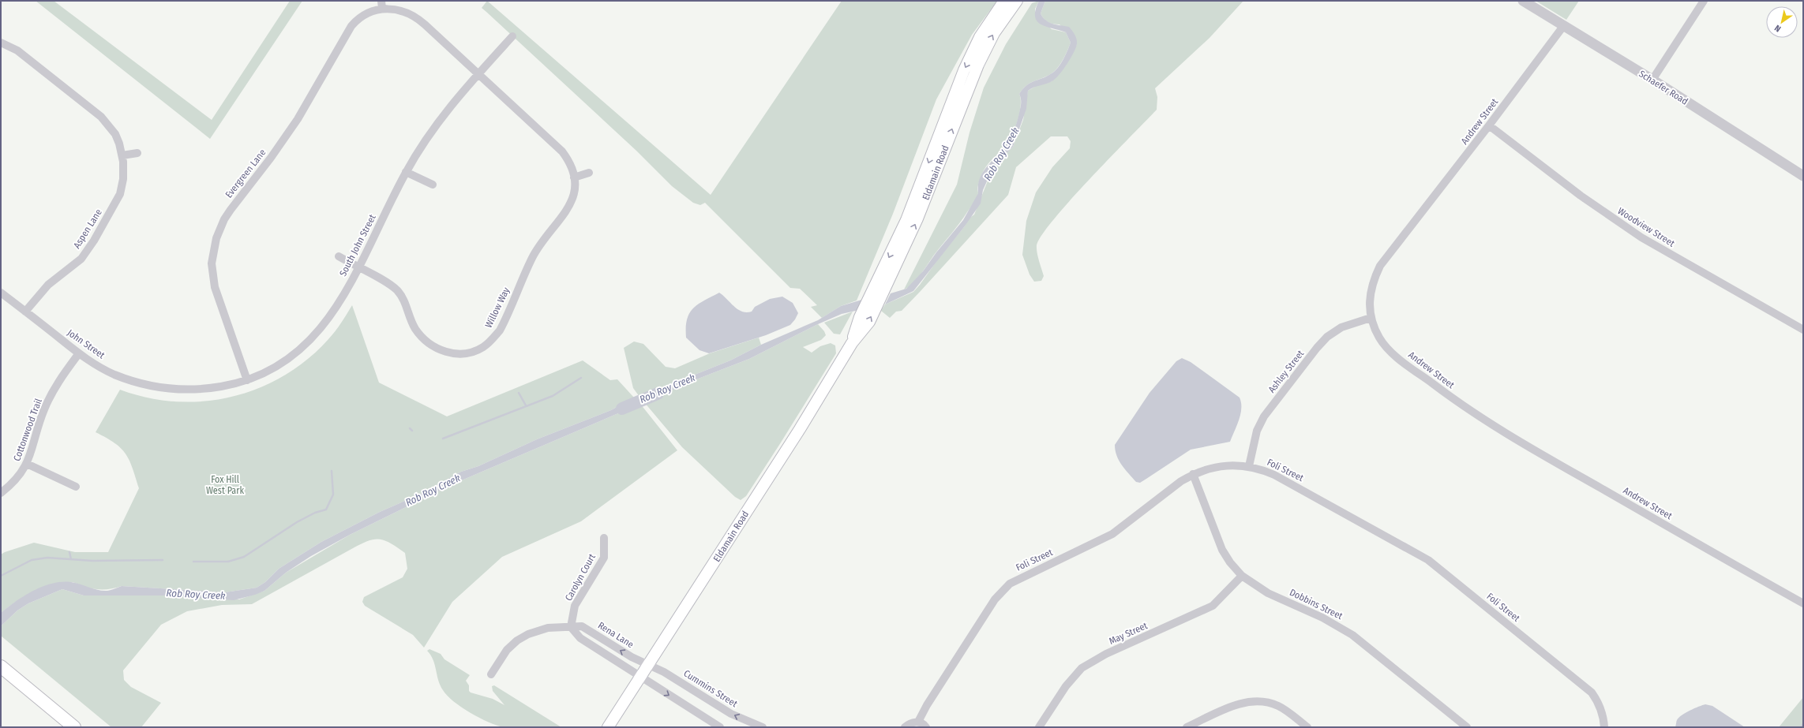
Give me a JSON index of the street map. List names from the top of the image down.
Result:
{
  "streets": {
    "main road": ["Eldamain Road"],
    "street": [
      "Schaefer Road",
      "Andrew Street",
      "Evergreen Lane",
      "Woodview Street",
      "Aspen Lane",
      "South John Street",
      "Willow Way",
      "John Street",
      "Ashley Street",
      "Cottonwood Trail",
      "Foli Street",
      "Carolyn Court",
      "Dobbins Street",
      "May Street",
      "Rena Lane",
      "Cummins Street"
    ]
  },
  "crossings": [
    ["Schaefer Road", "Andrew Street"],
    ["Andrew Street", "Woodview Street"],
    ["Andrew Street", "Ashley Street"],
    ["Eldamain Road", "Rena Lane"],
    ["Eldamain Road", "Cummins Street"],
    ["Evergreen Lane", "South John Street"],
    ["Evergreen Lane", "Willow Way"],
    ["Aspen Lane", "John Street"],
    ["South John Street", "Willow Way"],
    ["South John Street", "John Street"],
    ["John Street", "Cottonwood Trail"],
    ["Ashley Street", "Foli Street"],
    ["Foli Street", "Dobbins Street"],
    ["Carolyn Court", "Rena Lane"],
    ["Dobbins Street", "May Street"],
    ["Rena Lane", "Cummins Street"]
  ],
  "water": ["Rob Roy Creek"],
  "parks": ["Fox Hill West Park"],
  "north": "bottom left"
}
